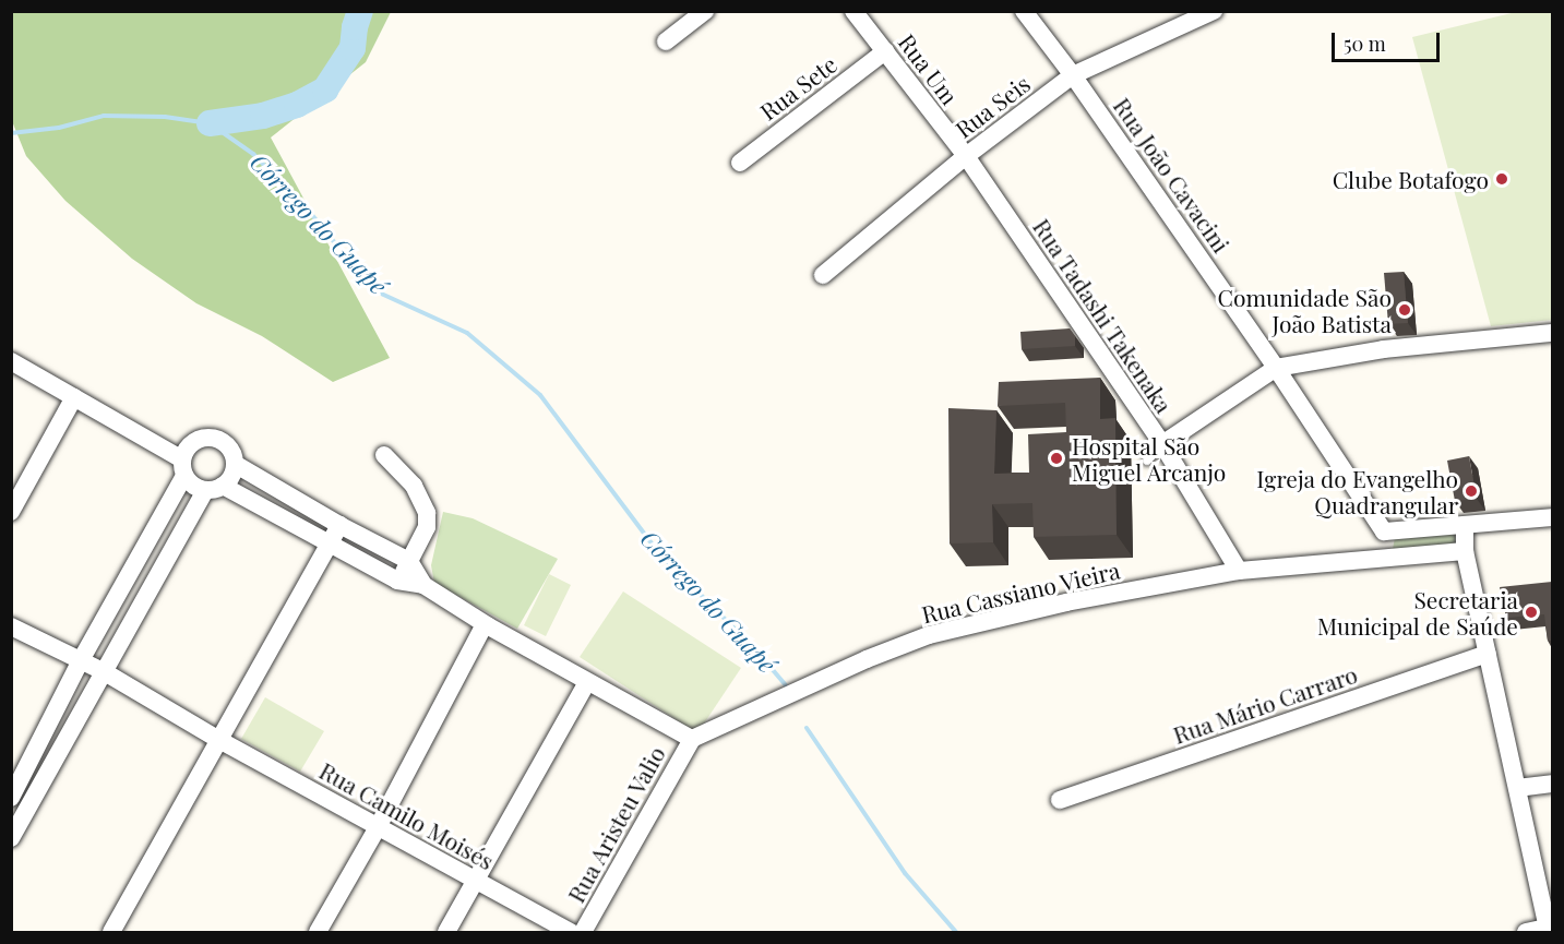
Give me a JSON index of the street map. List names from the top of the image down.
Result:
{
  "streets": {
    "street": [
      "Rua Um",
      "Rua Sete",
      "Rua Seis",
      "Rua João Cavacini",
      "Rua Tadashi Takenaka",
      "Rua Cassiano Vieira",
      "Rua Mário Carraro",
      "Rua Camilo Moisés",
      "Rua Aristeu Valio"
    ]
  },
  "crossings": [
    ["Rua Um", "Rua Sete"],
    ["Rua Um", "Rua Seis"],
    ["Rua Um", "Rua Tadashi Takenaka"],
    ["Rua Seis", "Rua João Cavacini"],
    ["Rua Seis", "Rua Tadashi Takenaka"],
    ["Rua Tadashi Takenaka", "Rua Cassiano Vieira"],
    ["Rua Cassiano Vieira", "Rua Aristeu Valio"]
  ],
  "water": ["Córrego do Guapé"],
  "places": [
    "Clube Botafogo",
    "Comunidade São João Batista",
    "Hospital São Miguel Arcanjo",
    "Igreja do Evangelho Quadrangular",
    "Secretaria Municipal de Saúde"
  ],
  "scale_bar": "50 m"
}
